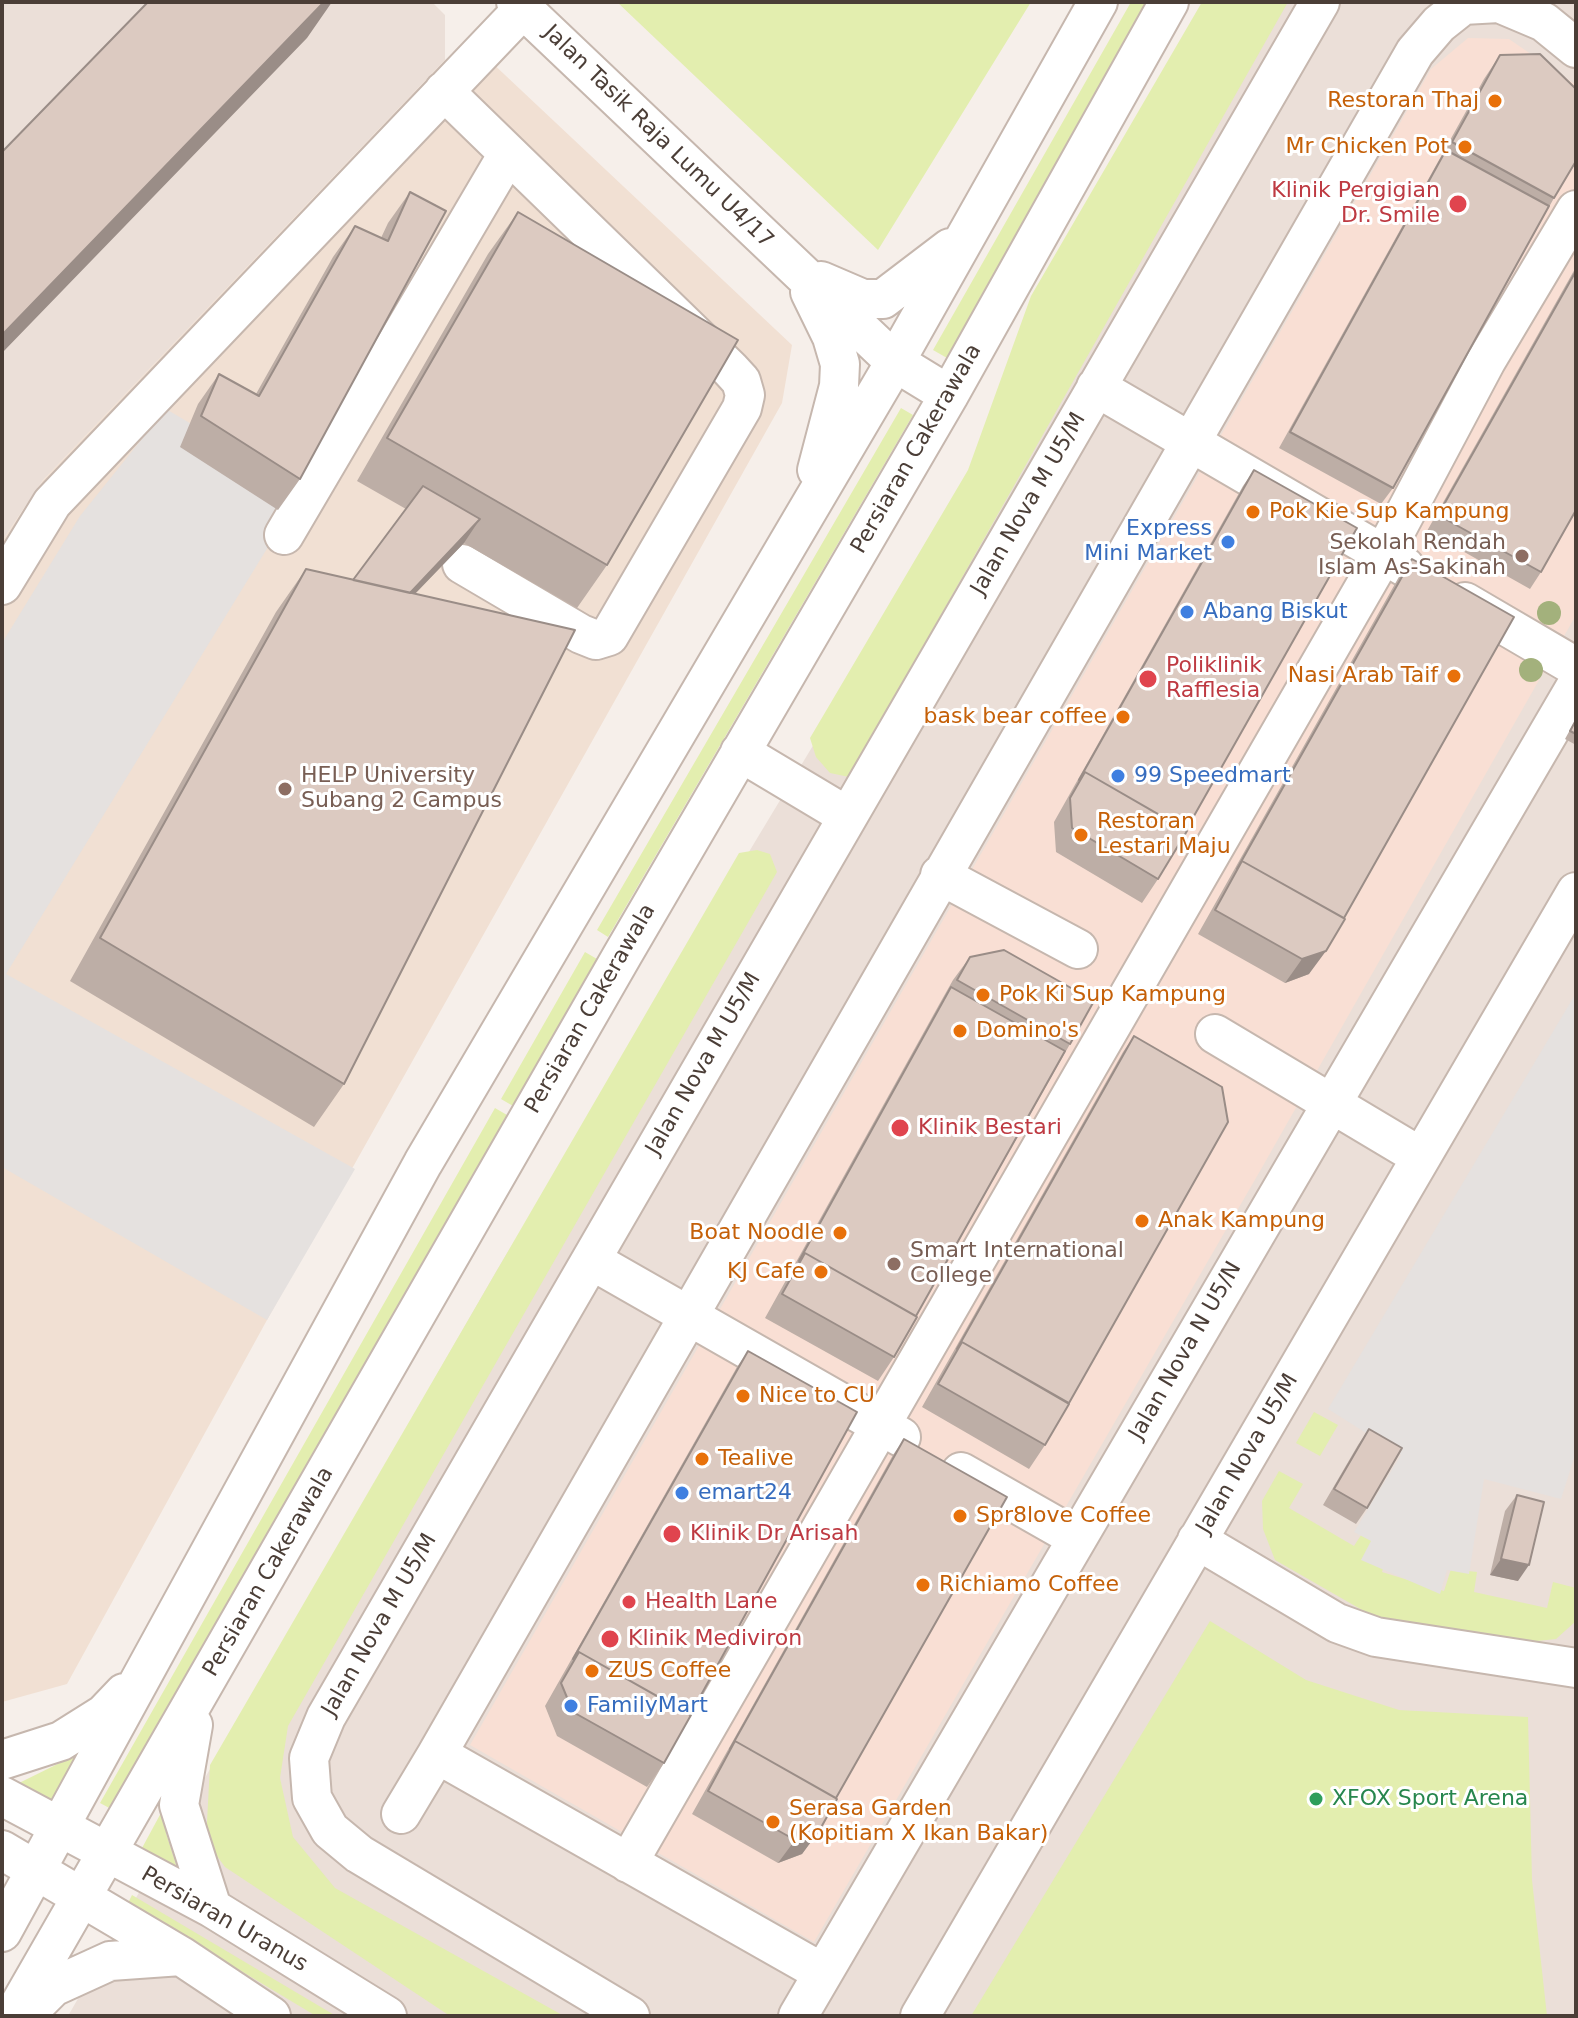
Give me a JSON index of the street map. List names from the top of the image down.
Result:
{
  "streets": {
    "street": [
      "Jalan Tasik Raja Lumu U4/17",
      "Persiaran Cakerawala",
      "Jalan Nova M U5/M",
      "Jalan Nova N U5/N",
      "Jalan Nova U5/M",
      "Persiaran Uranus"
    ]
  },
  "crossings": [
    ["Jalan Tasik Raja Lumu U4/17", "Persiaran Cakerawala"],
    ["Persiaran Cakerawala", "Persiaran Uranus"]
  ],
  "places": [
    "Restoran Thaj",
    "Mr Chicken Pot",
    "Klinik Pergigian Dr. Smile",
    "Pok Kie Sup Kampung",
    "Express Mini Market",
    "Sekolah Rendah Islam As-Sakinah",
    "Abang Biskut",
    "Nasi Arab Taif",
    "Poliklinik Rafflesia",
    "bask bear coffee",
    "99 Speedmart",
    "HELP University Subang 2 Campus",
    "Restoran Lestari Maju",
    "Pok Ki Sup Kampung",
    "Domino's",
    "Klinik Bestari",
    "Anak Kampung",
    "Boat Noodle",
    "Smart International College",
    "KJ Cafe",
    "Nice to CU",
    "Tealive",
    "emart24",
    "Spr8love Coffee",
    "Klinik Dr Arisah",
    "Richiamo Coffee",
    "Health Lane",
    "Klinik Mediviron",
    "ZUS Coffee",
    "FamilyMart",
    "XFOX Sport Arena",
    "Serasa Garden (Kopitiam X Ikan Bakar)"
  ]
}
